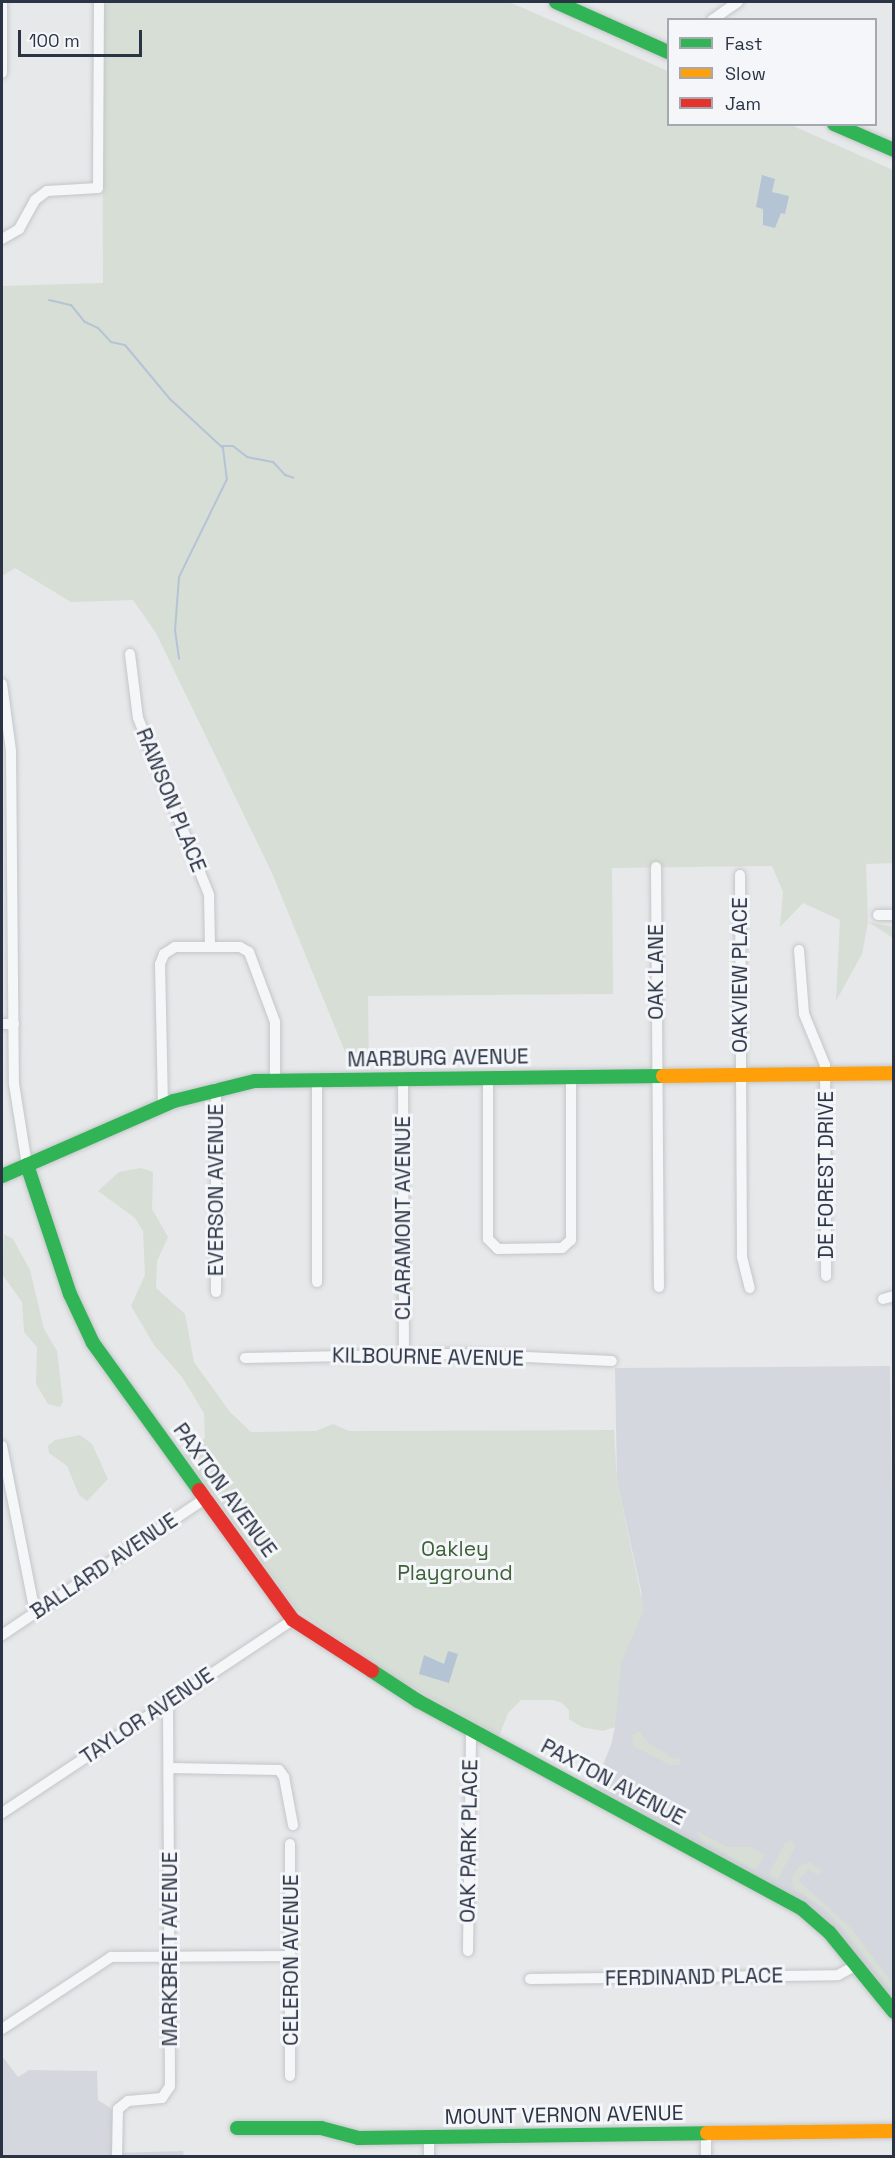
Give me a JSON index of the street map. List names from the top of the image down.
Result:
{
  "streets": {
    "street": [
      "RAWSON PLACE",
      "OAK LANE",
      "OAKVIEW PLACE",
      "MARBURG AVENUE",
      "DE FOREST DRIVE",
      "EVERSON AVENUE",
      "CLARAMONT AVENUE",
      "KILBOURNE AVENUE",
      "PAXTON AVENUE",
      "BALLARD AVENUE",
      "TAYLOR AVENUE",
      "OAK PARK PLACE",
      "MARKBREIT AVENUE",
      "CELERON AVENUE",
      "FERDINAND PLACE",
      "MOUNT VERNON AVENUE"
    ]
  },
  "crossings": [
    ["OAK LANE", "MARBURG AVENUE"],
    ["OAKVIEW PLACE", "MARBURG AVENUE"],
    ["MARBURG AVENUE", "DE FOREST DRIVE"],
    ["MARBURG AVENUE", "EVERSON AVENUE"],
    ["MARBURG AVENUE", "CLARAMONT AVENUE"],
    ["MARBURG AVENUE", "PAXTON AVENUE"],
    ["CLARAMONT AVENUE", "KILBOURNE AVENUE"],
    ["PAXTON AVENUE", "BALLARD AVENUE"],
    ["PAXTON AVENUE", "TAYLOR AVENUE"],
    ["PAXTON AVENUE", "OAK PARK PLACE"],
    ["PAXTON AVENUE", "FERDINAND PLACE"],
    ["TAYLOR AVENUE", "MARKBREIT AVENUE"]
  ],
  "parks": ["Oakley Playground"],
  "legend": ["Fast", "Slow", "Jam"],
  "scale_bar": "100 m"
}
